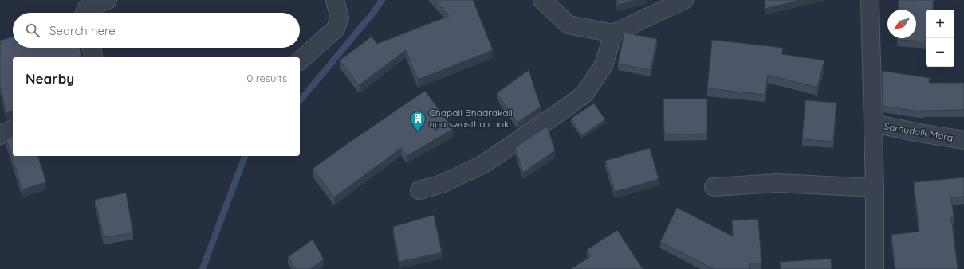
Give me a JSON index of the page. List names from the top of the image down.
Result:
{
  "streets": {
    "street": ["Samudaik Marg"]
  },
  "places": {
    "building": ["Chapali Bhadrakali upa swastha choki"]
  },
  "north": "bottom left",
  "page": {
    "map_buttons": ["+", "−"],
    "search": "Search here",
    "heading": ["Nearby", "0 results"]
  }
}
